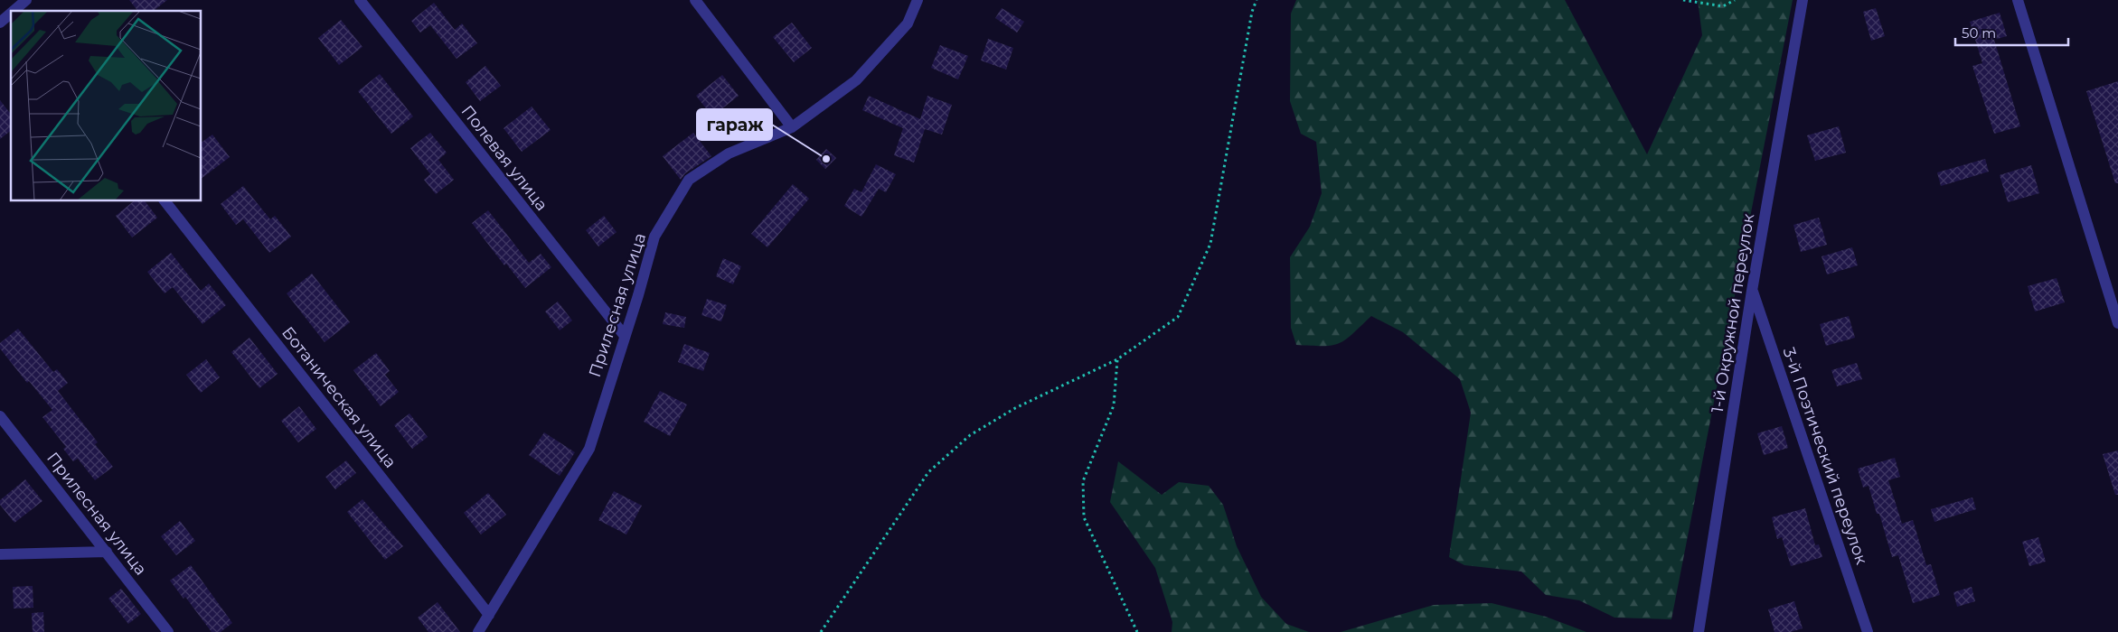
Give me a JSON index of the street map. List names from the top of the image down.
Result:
{
  "streets": {
    "street": [
      "Полевая улица",
      "Прилесная улица",
      "1-й Окружной переулок",
      "Ботаническая улица",
      "3-й Поэтический переулок"
    ]
  },
  "crossings": [
    ["Полевая улица", "Прилесная улица"],
    ["Прилесная улица", "Ботаническая улица"],
    ["1-й Окружной переулок", "3-й Поэтический переулок"]
  ],
  "places": ["гараж"],
  "scale_bar": "50 m"
}
